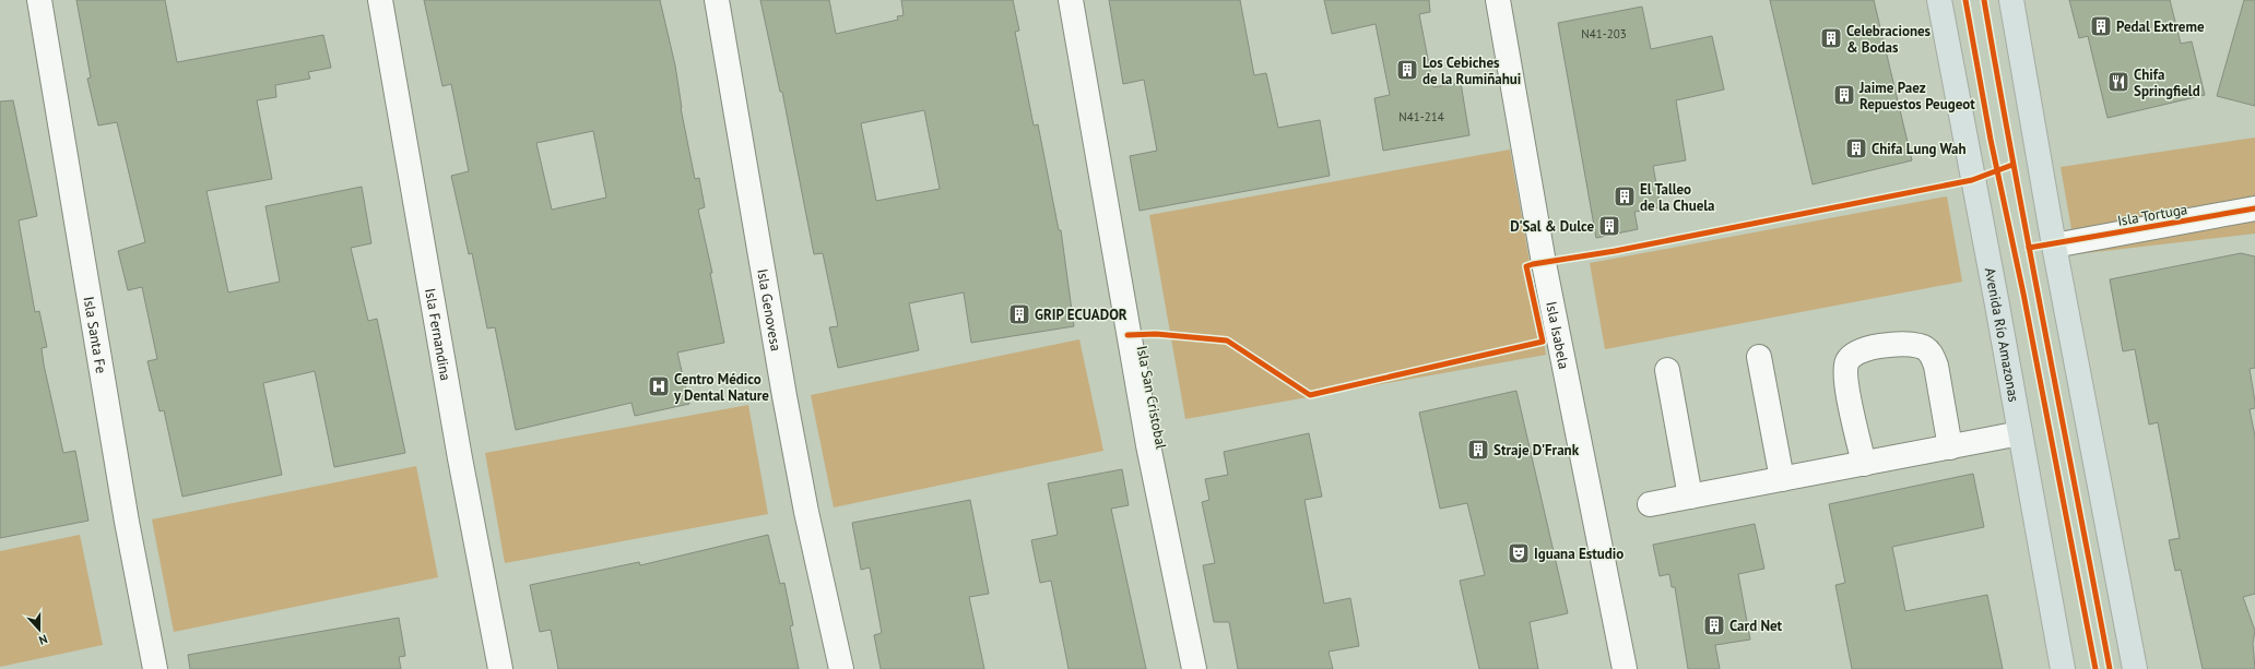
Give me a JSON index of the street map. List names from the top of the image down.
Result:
{
  "streets": {
    "main road": ["Avenida Río Amazonas"],
    "street": [
      "Isla Tortuga",
      "Isla Genovesa",
      "Isla Santa Fe",
      "Isla Fernandina",
      "Isla Isabela",
      "Isla San Cristobal"
    ]
  },
  "places": {
    "building": [
      "Pedal Extreme",
      "Celebraciones & Bodas",
      "Los Cebiches de la Rumiñahui",
      "Jaime Paez Repuestos Peugeot",
      "Chifa Lung Wah",
      "El Talleo de la Chuela",
      "D'Sal & Dulce",
      "GRIP ECUADOR",
      "Straje D'Frank",
      "Card Net"
    ],
    "restaurant": ["Chifa Springfield"],
    "hospital": ["Centro Médico y Dental Nature"],
    "theatre": ["Iguana Estudio"]
  },
  "house_numbers": ["N41-203", "N41-214"],
  "north": "bottom"
}
